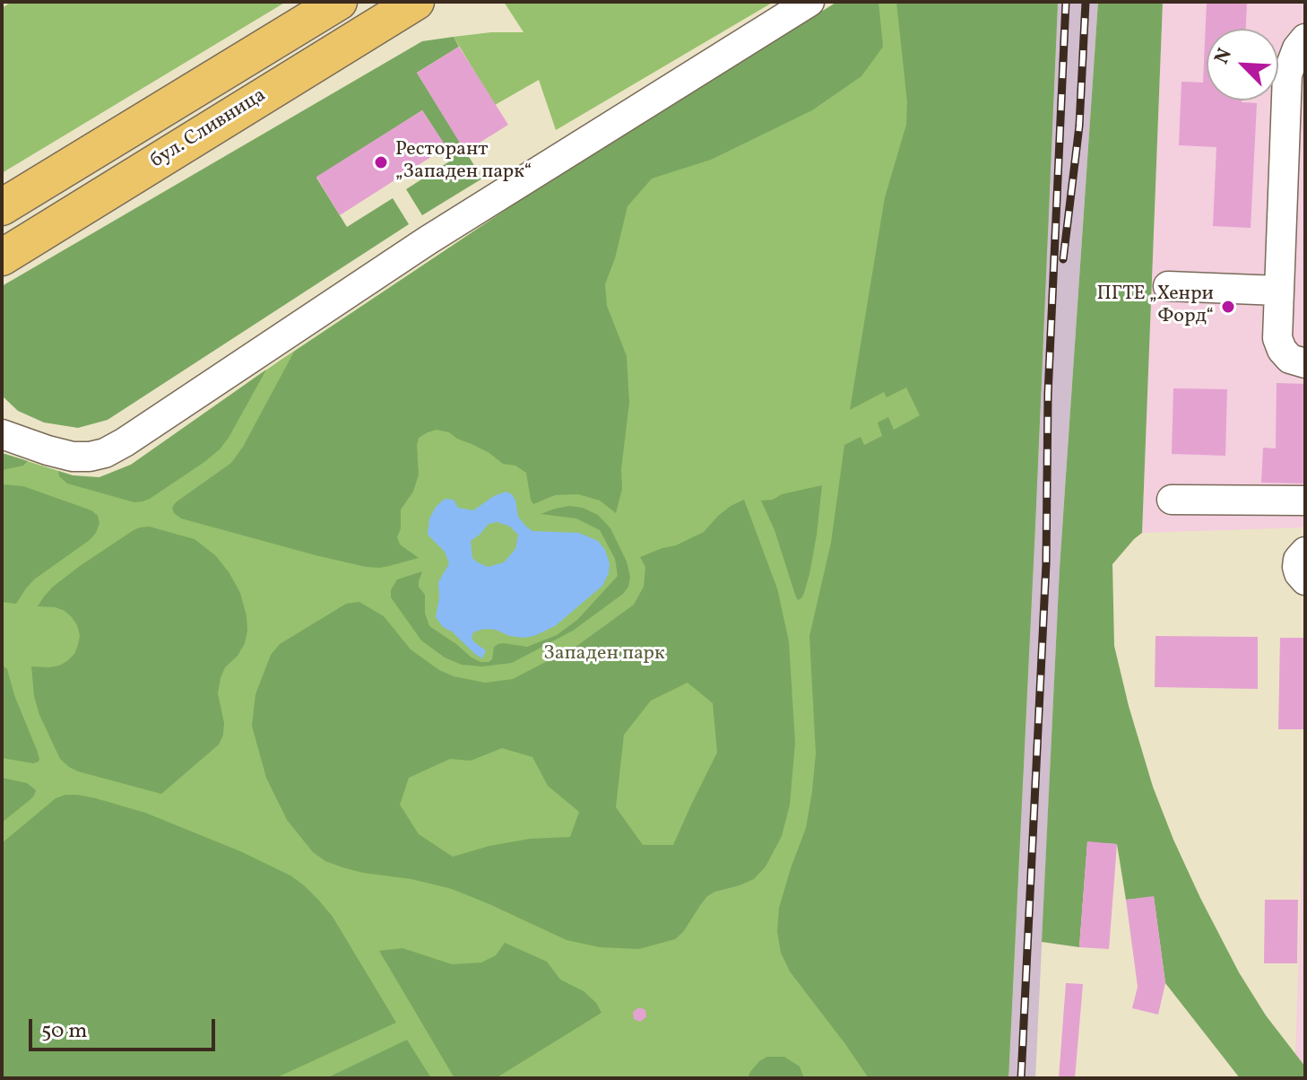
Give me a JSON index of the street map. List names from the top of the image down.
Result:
{
  "streets": {
    "main road": ["бул. Сливница"]
  },
  "parks": ["Западен парк"],
  "places": ["Ресторант „Западен парк“", "ПГТЕ „Хенри Форд“"],
  "scale_bar": "50 m",
  "north": "top left"
}
